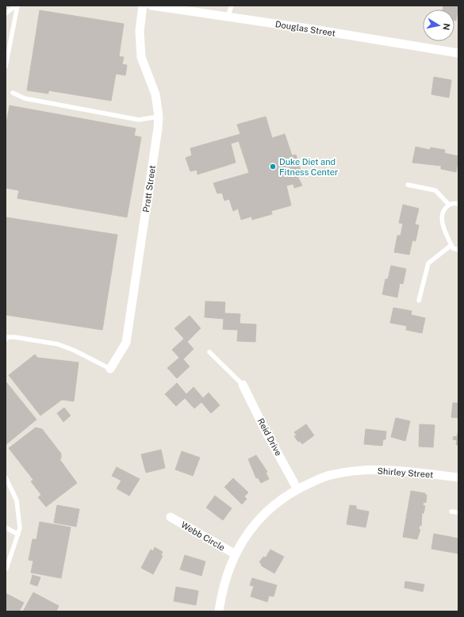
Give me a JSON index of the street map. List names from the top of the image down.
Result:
{
  "streets": {
    "street": [
      "Douglas Street",
      "Pratt Street",
      "Reid Drive",
      "Shirley Street",
      "Webb Circle"
    ]
  },
  "crossings": [
    ["Reid Drive", "Shirley Street"],
    ["Shirley Street", "Webb Circle"]
  ],
  "places": ["Duke Diet and Fitness Center"],
  "north": "right"
}
